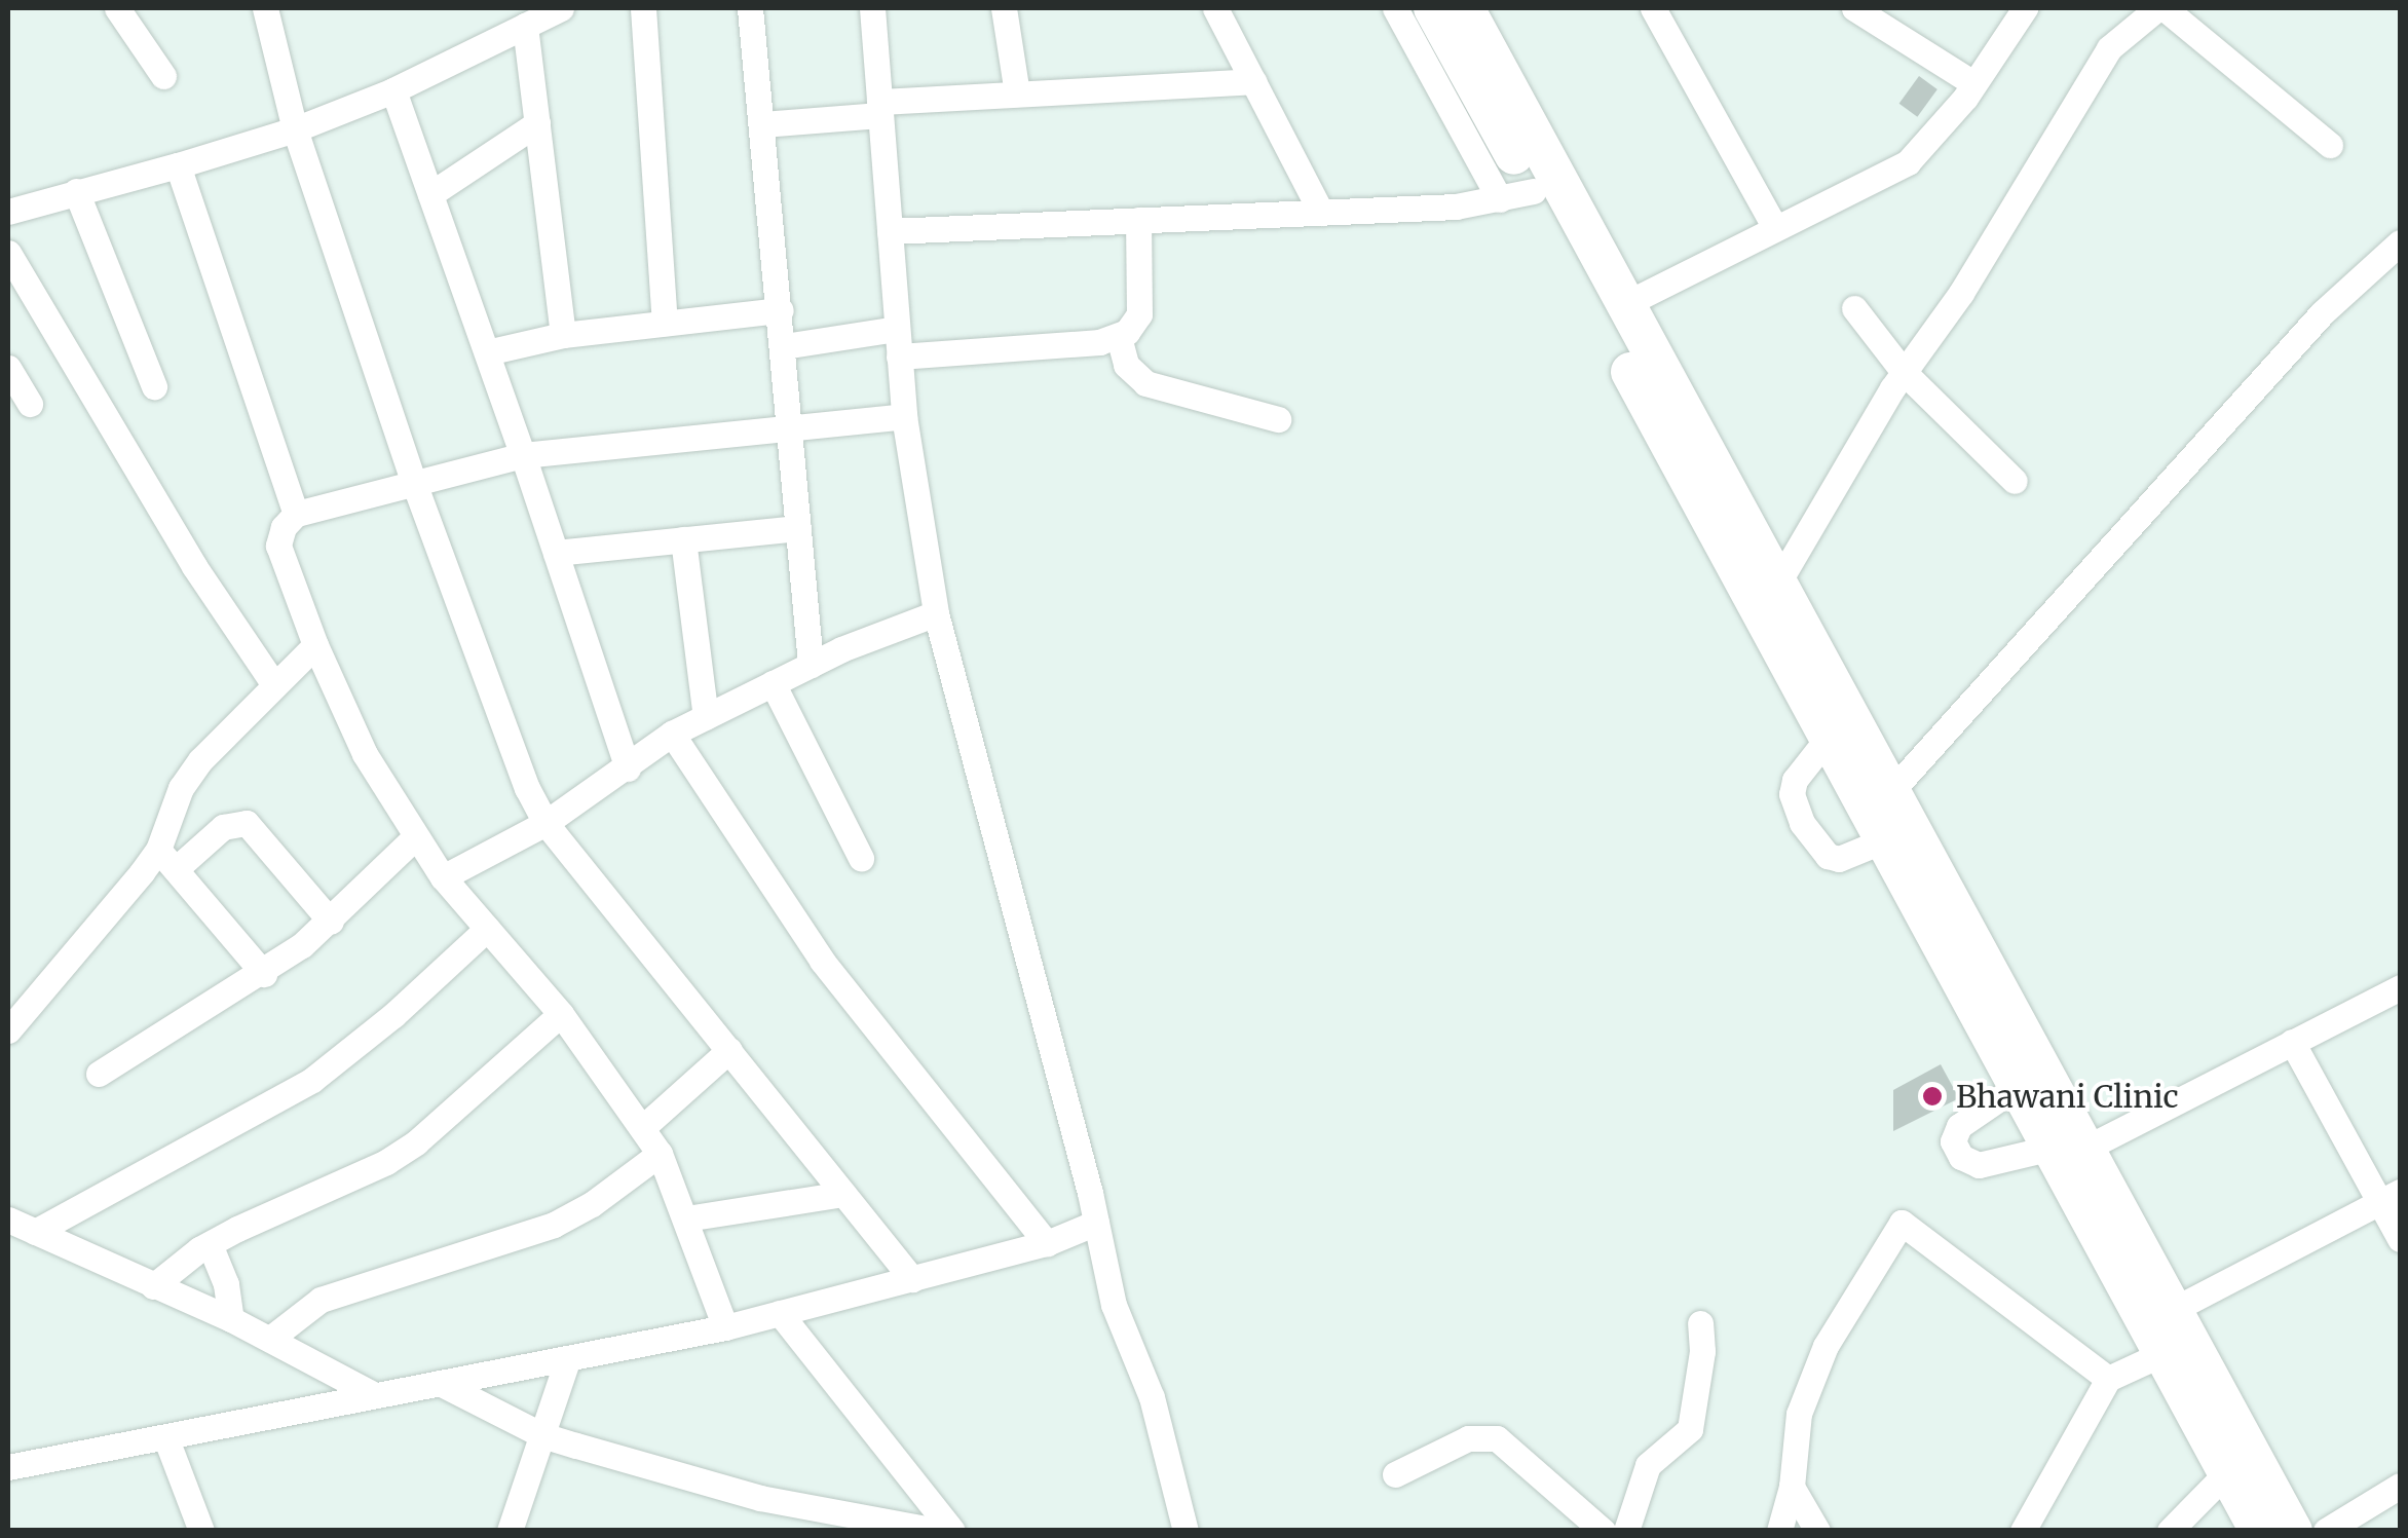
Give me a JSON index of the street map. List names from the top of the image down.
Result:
{
  "places": ["Bhawani Clinic"]
}
